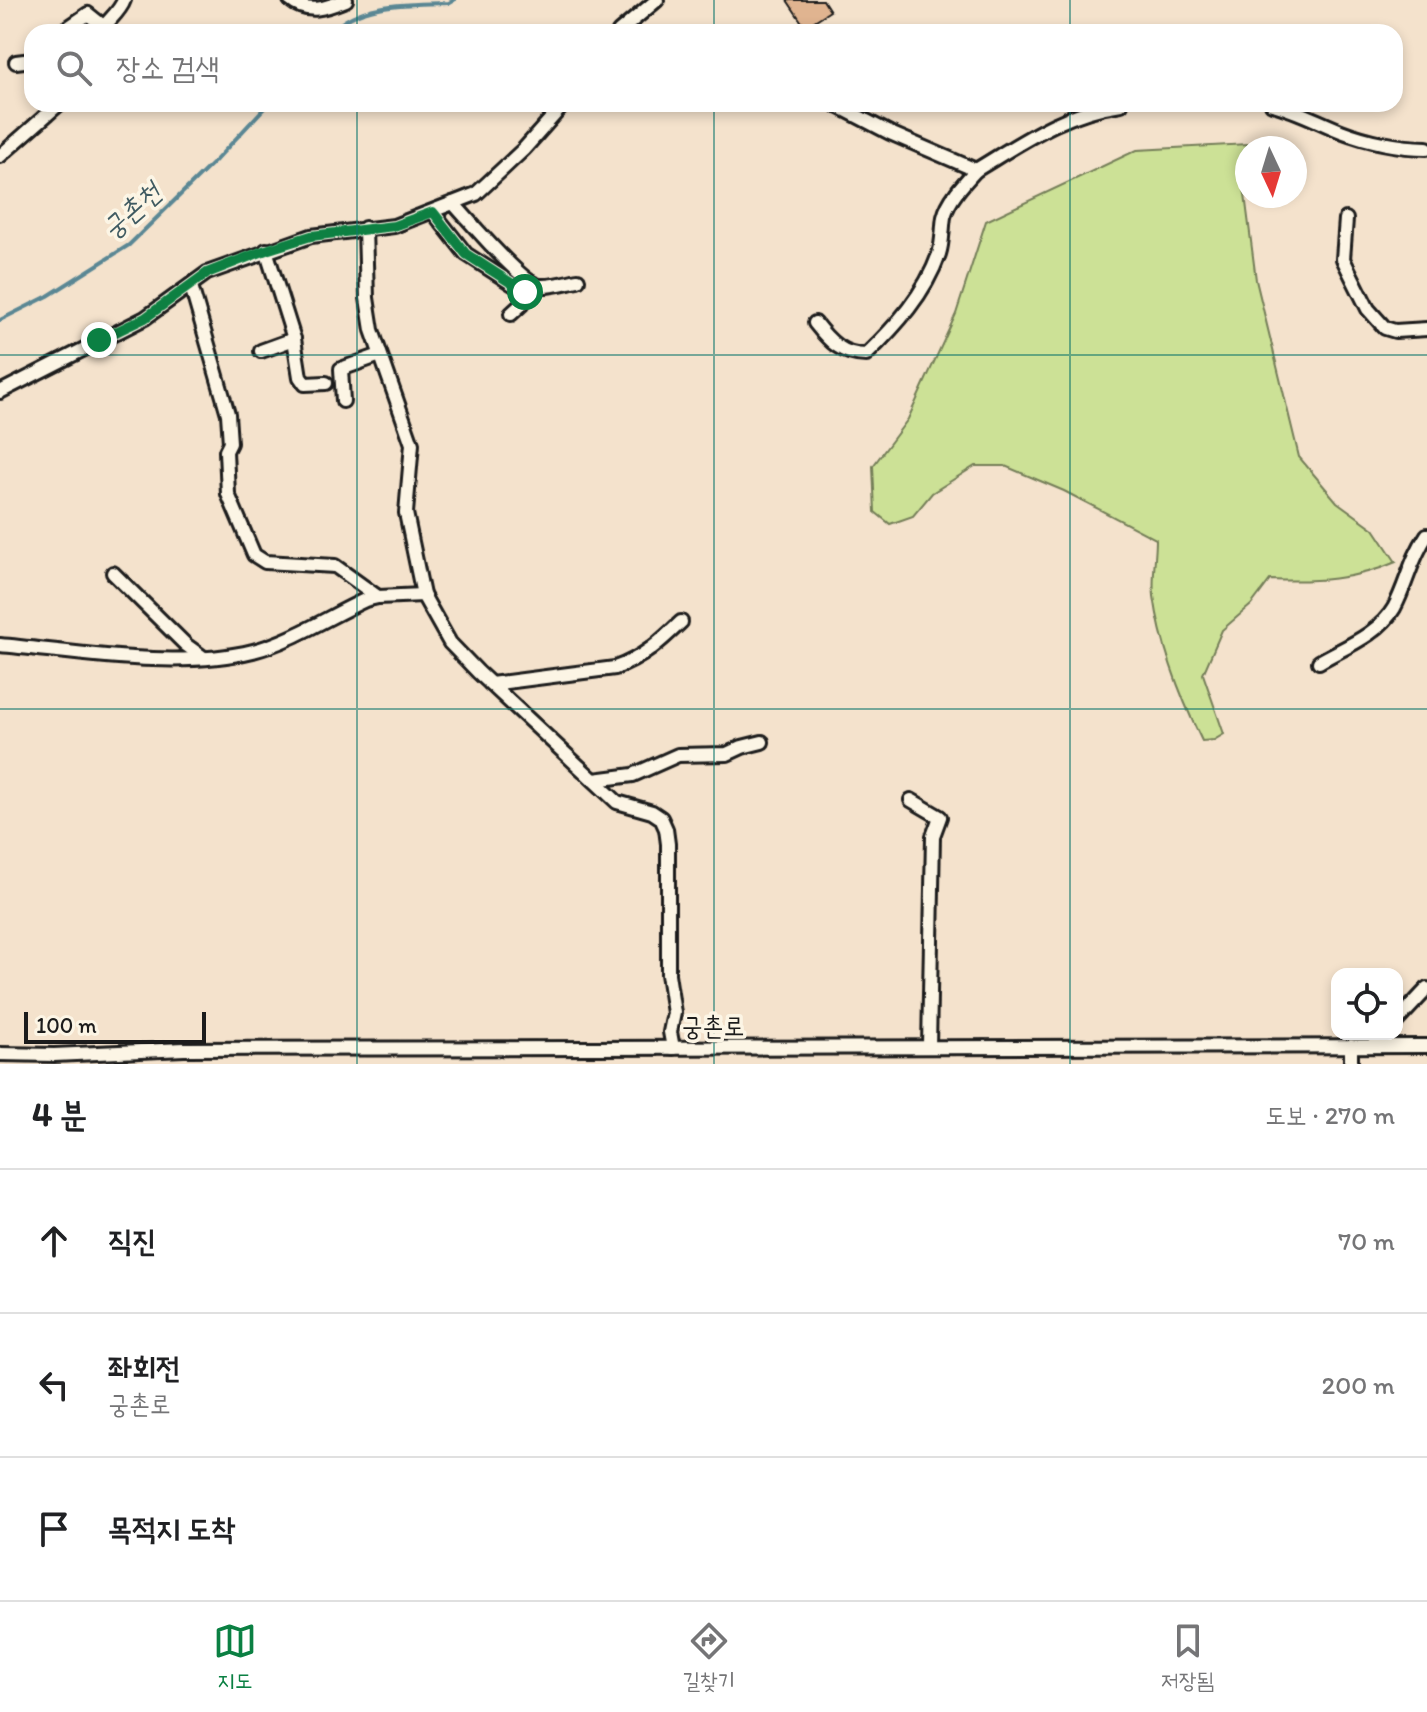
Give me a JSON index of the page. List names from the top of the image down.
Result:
{
  "streets": {
    "street": ["궁촌로"]
  },
  "water": ["궁촌천"],
  "scale_bar": "100 m",
  "north": "bottom",
  "page": {
    "search": "장소 검색",
    "scale": "100 m",
    "heading": ["4 분", "도보 · 270 m"],
    "list": [
      ["직진", "70 m"],
      ["좌회전", "궁촌로", "200 m"],
      "목적지 도착"
    ],
    "nav": ["지도", "길찾기", "저장됨"]
  }
}
